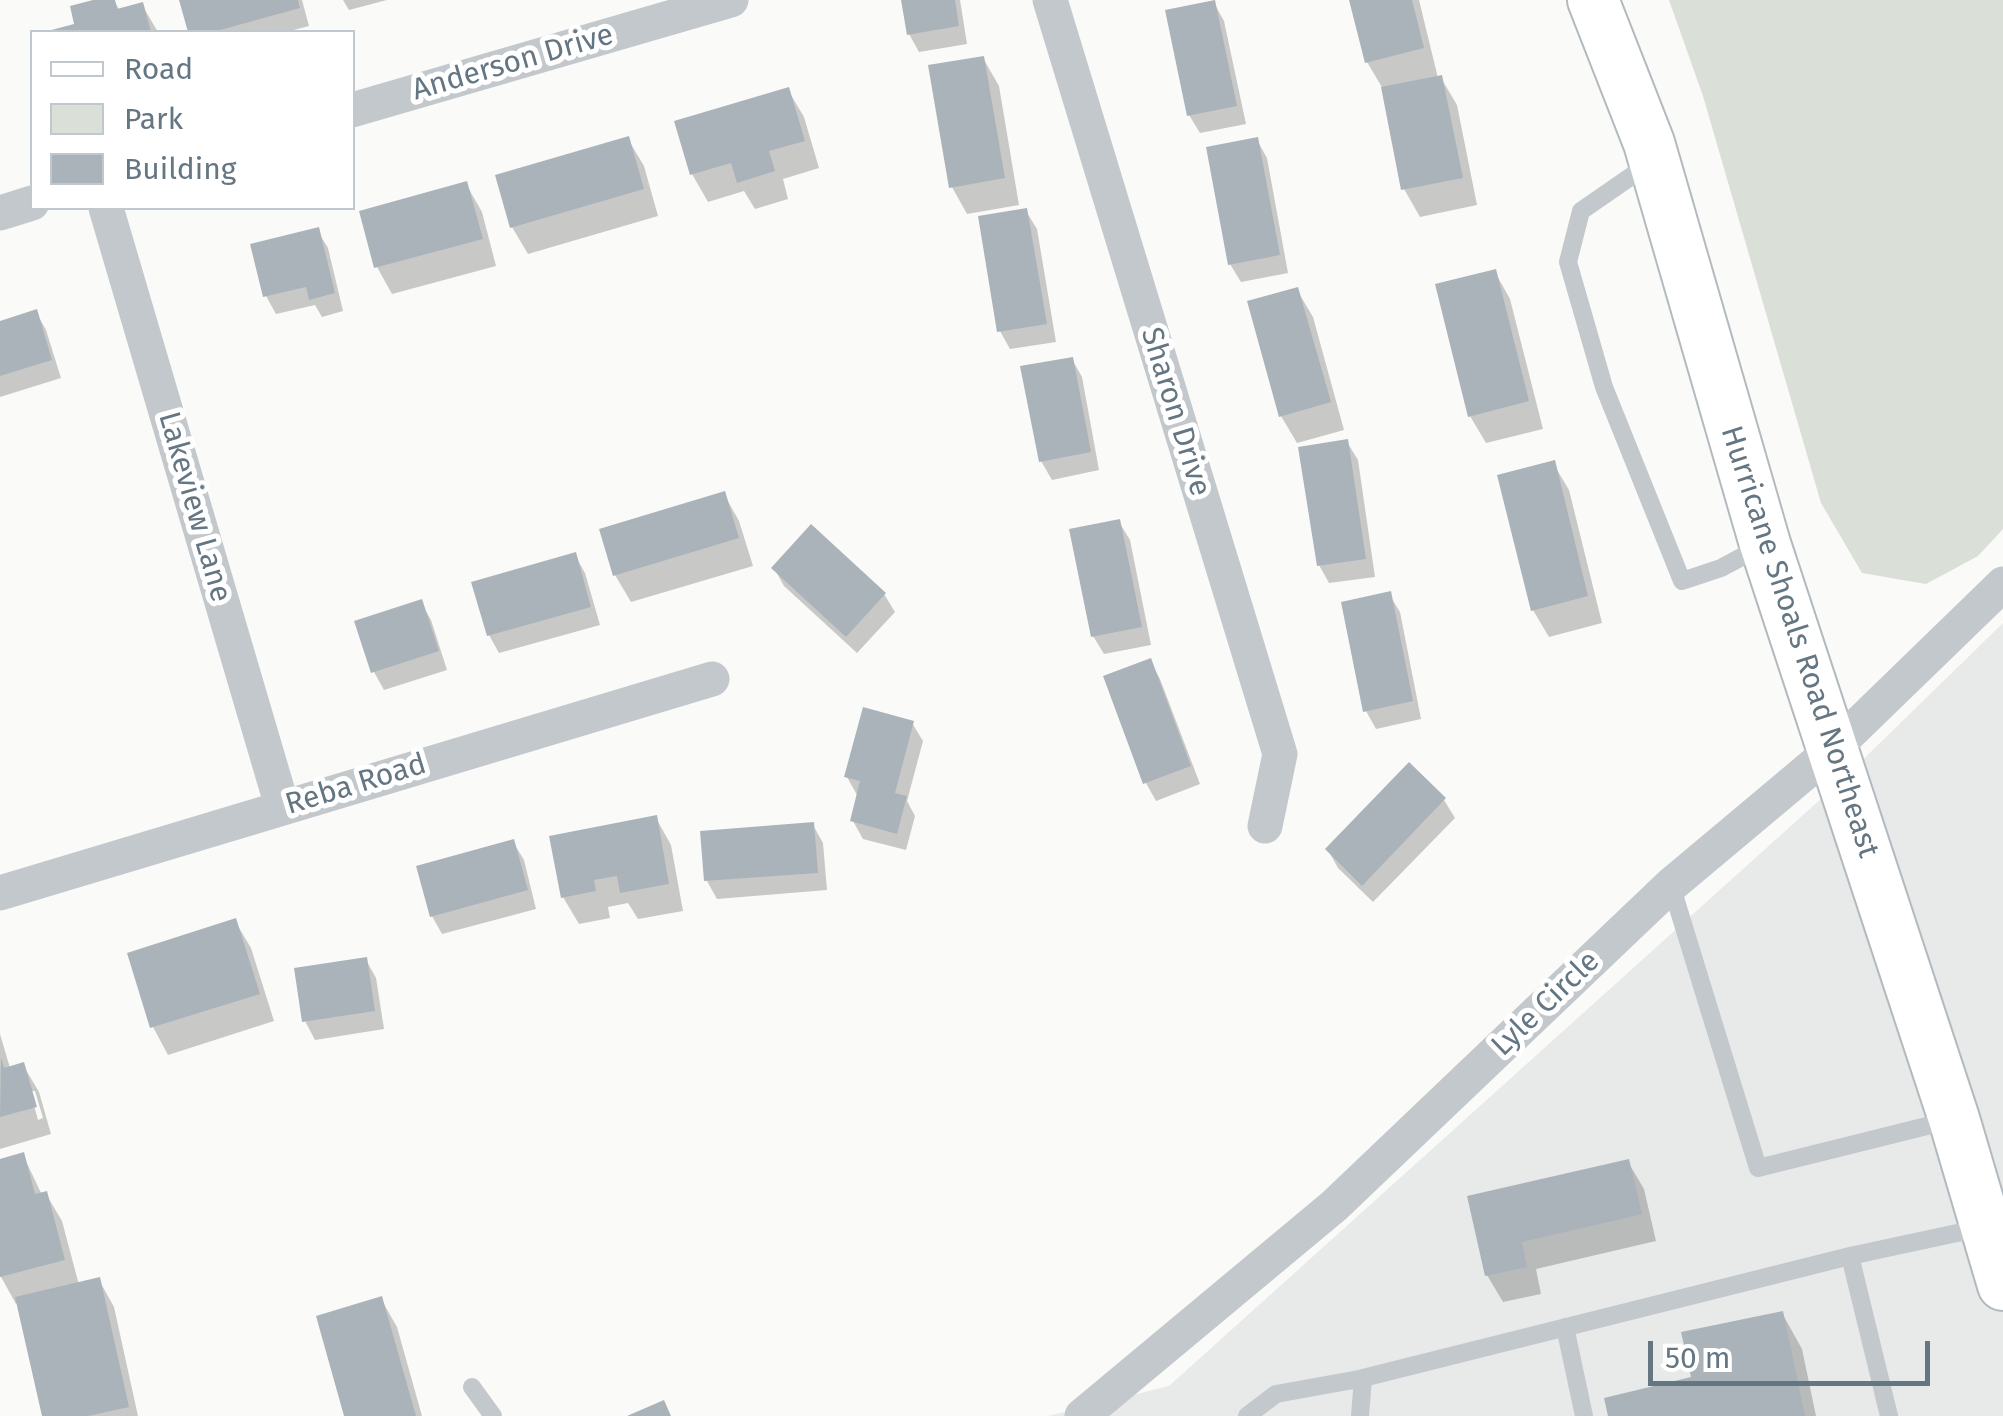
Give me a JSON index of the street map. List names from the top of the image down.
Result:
{
  "streets": {
    "street": [
      "Anderson Drive",
      "Sharon Drive",
      "Lakeview Lane",
      "Hurricane Shoals Road Northeast",
      "Reba Road",
      "Lyle Circle"
    ]
  },
  "crossings": [
    ["Lakeview Lane", "Reba Road"],
    ["Hurricane Shoals Road Northeast", "Lyle Circle"]
  ],
  "legend": ["Road", "Park", "Building"],
  "scale_bar": "50 m"
}
